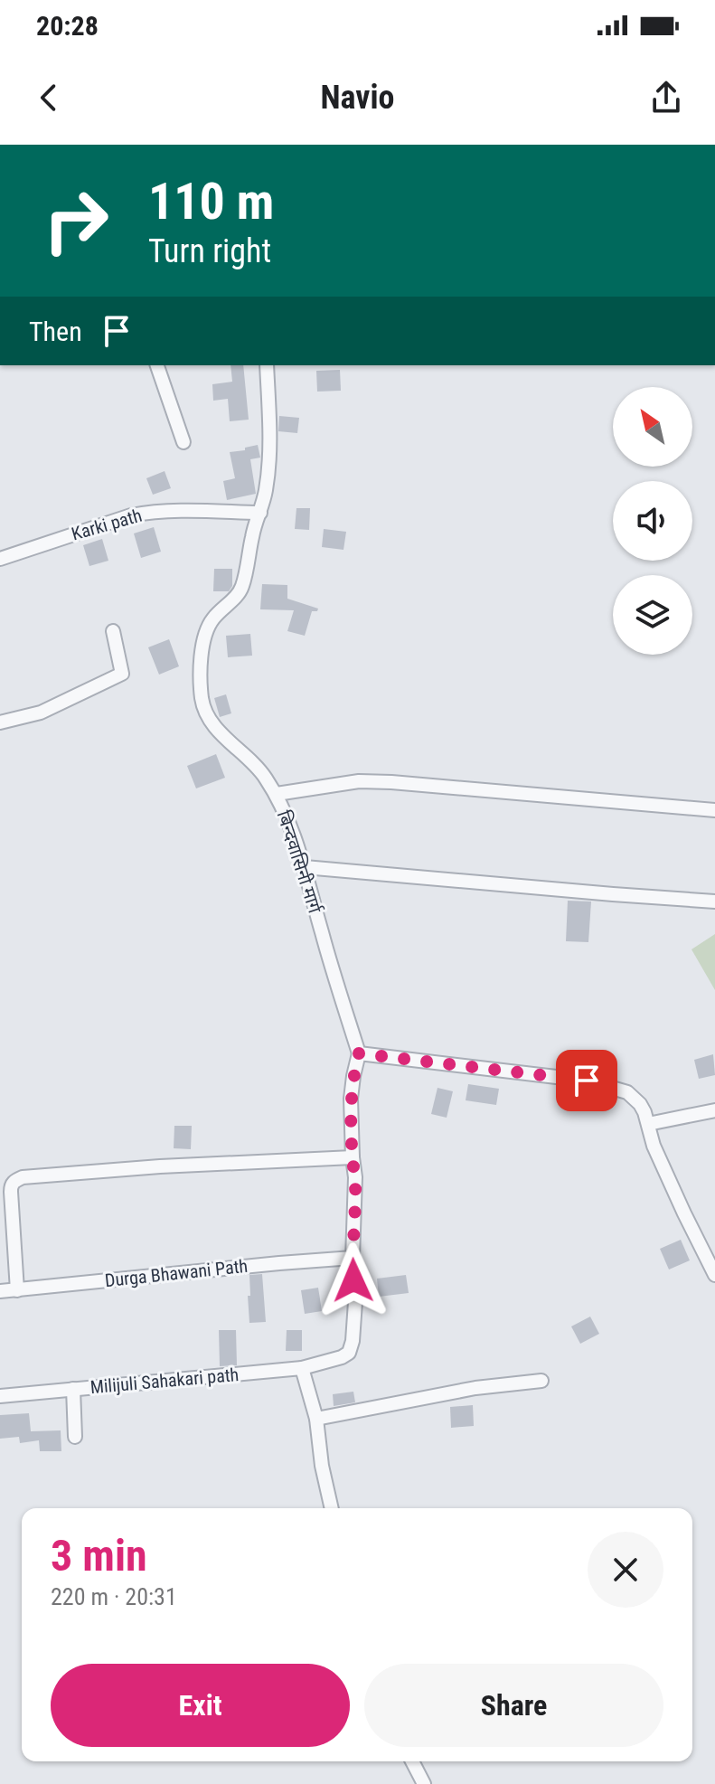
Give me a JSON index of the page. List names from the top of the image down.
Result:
{
  "streets": {
    "street": [
      "Karki path",
      "बिन्दवासिनी मार्ग",
      "Durga Bhawani Path",
      "Milijuli Sahakari path"
    ]
  },
  "crossings": [
    ["Karki path", "बिन्दवासिनी मार्ग"],
    ["Durga Bhawani Path", "Milijuli Sahakari path"]
  ],
  "north": "top left",
  "page": {
    "status": "20:28",
    "header": "Navio",
    "turn": ["110 m", "Turn right"],
    "then": "Then",
    "heading": ["3 min", "220 m · 20:31"],
    "buttons": ["Exit", "Share"]
  }
}
